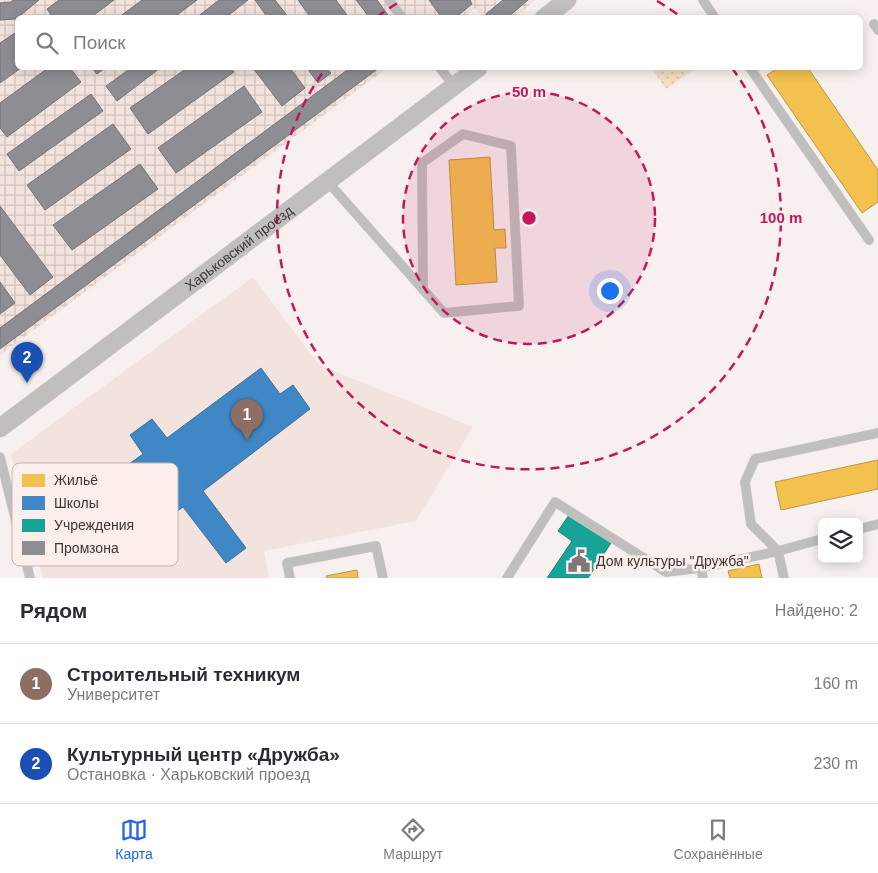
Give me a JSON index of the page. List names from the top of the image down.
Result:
{
  "streets": {
    "street": ["Харьковский проезд"]
  },
  "places": {
    "public building": ["Дом культуры \"Дружба\""]
  },
  "legend": [
    "Жильё",
    "Школы",
    "Учреждения",
    "Промзона"
  ],
  "page": {
    "search": "Поиск",
    "pins": ["2", "1"],
    "heading": ["Рядом", "Найдено: 2"],
    "list": [
      {
        "mark": "1",
        "name": "Строительный техникум",
        "note": "Университет",
        "value": "160 m"
      },
      {
        "mark": "2",
        "name": "Культурный центр «Дружба»",
        "note": "Остановка · Харьковский проезд",
        "value": "230 m"
      }
    ],
    "nav": ["Карта", "Маршрут", "Сохранённые"]
  },
  "rings": ["50 m", "100 m"]
}
